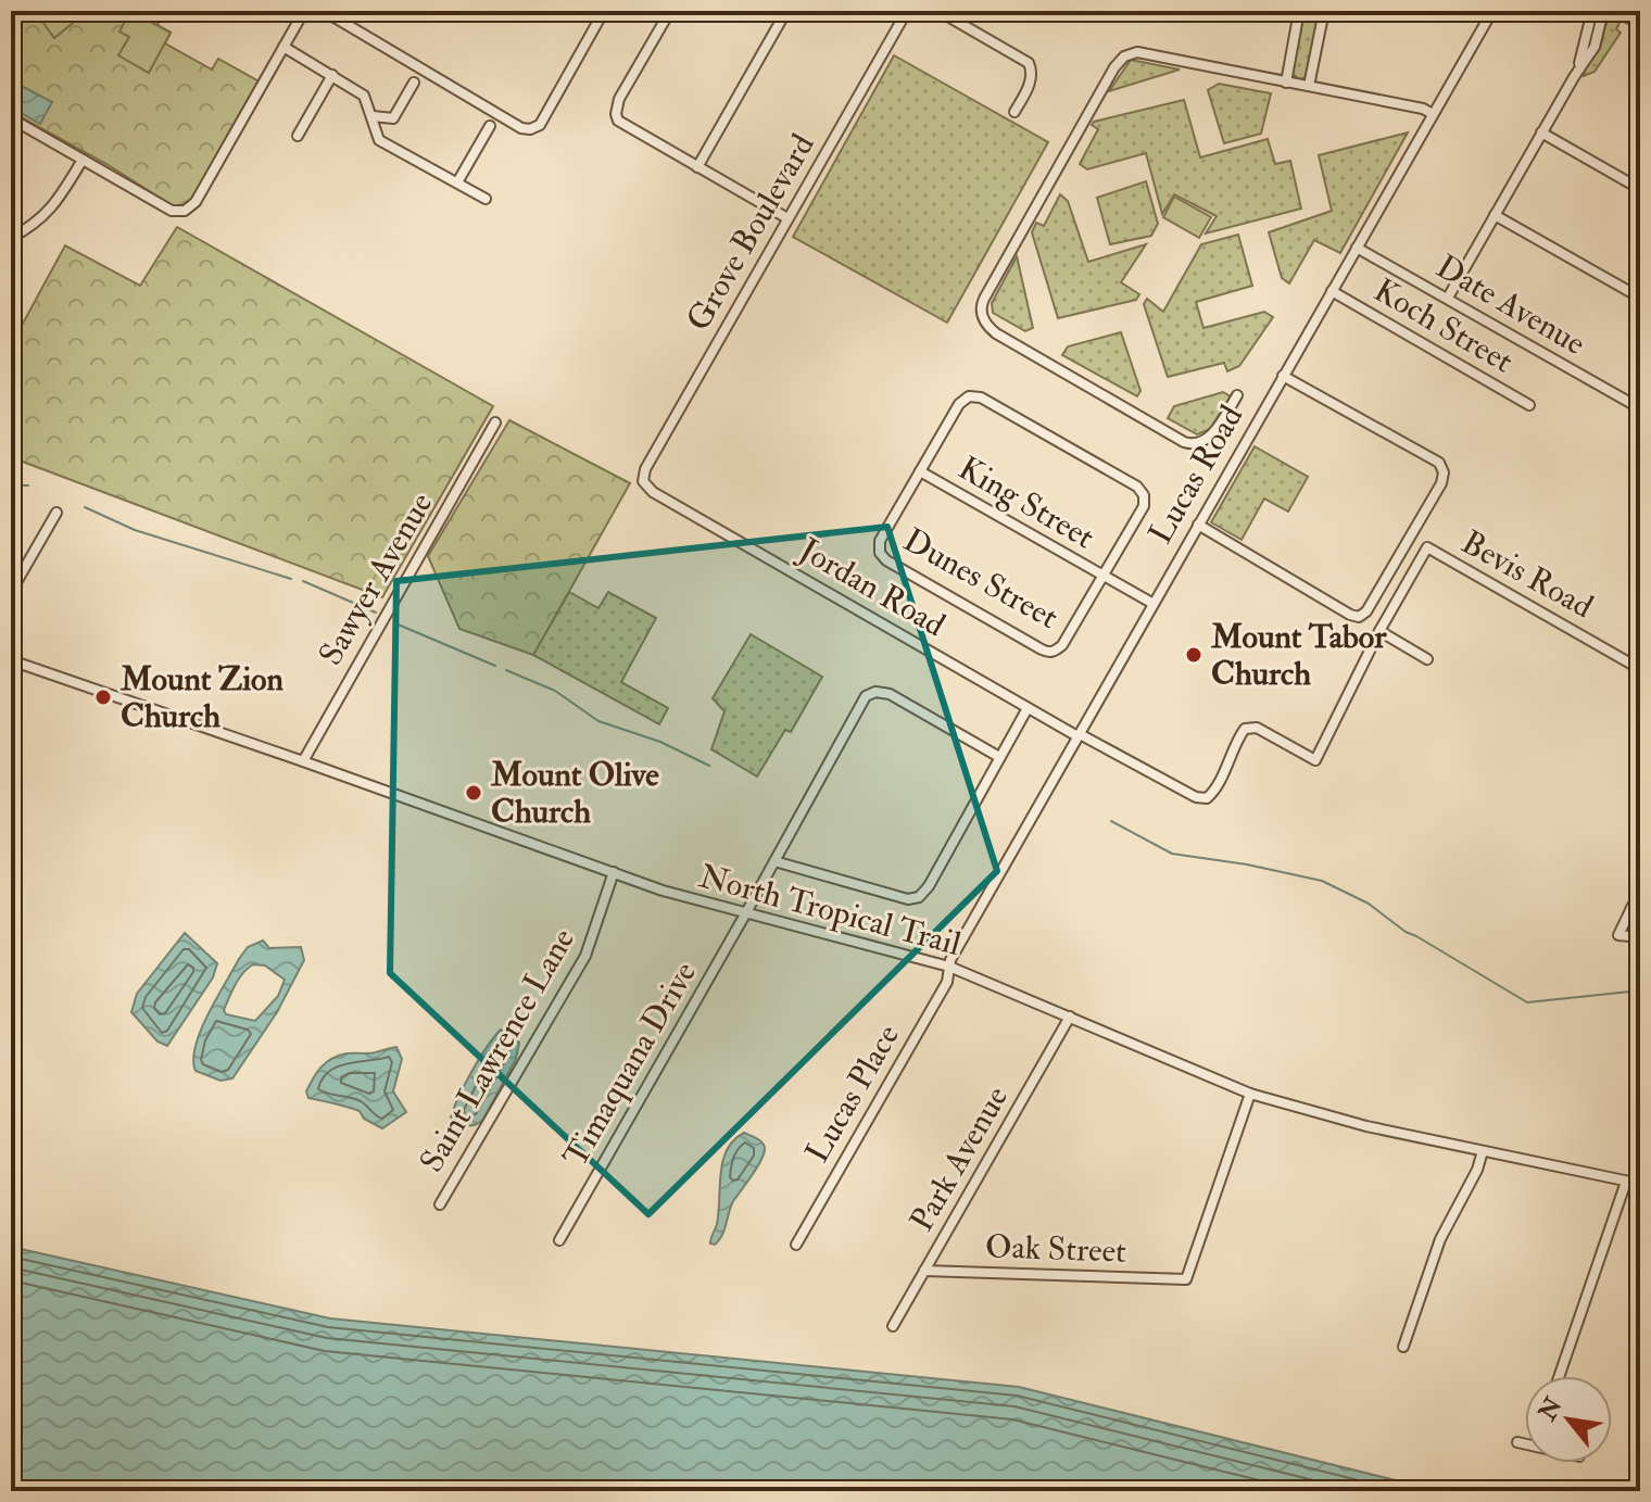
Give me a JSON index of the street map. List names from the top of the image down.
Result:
{
  "streets": {
    "street": [
      "Grove Boulevard",
      "Date Avenue",
      "Koch Street",
      "Lucas Road",
      "King Street",
      "Bevis Road",
      "Sawyer Avenue",
      "Dunes Street",
      "Jordan Road",
      "North Tropical Trail",
      "Saint Lawrence Lane",
      "Timaquana Drive",
      "Lucas Place",
      "Park Avenue",
      "Oak Street"
    ]
  },
  "crossings": [
    ["Grove Boulevard", "Jordan Road"],
    ["Date Avenue", "Lucas Road"],
    ["Koch Street", "Lucas Road"],
    ["Lucas Road", "King Street"],
    ["Lucas Road", "Bevis Road"],
    ["Lucas Road", "Jordan Road"],
    ["Lucas Road", "North Tropical Trail"],
    ["Lucas Road", "Lucas Place"],
    ["King Street", "Dunes Street"],
    ["Bevis Road", "Jordan Road"],
    ["Sawyer Avenue", "North Tropical Trail"],
    ["North Tropical Trail", "Saint Lawrence Lane"],
    ["North Tropical Trail", "Timaquana Drive"],
    ["North Tropical Trail", "Lucas Place"],
    ["North Tropical Trail", "Park Avenue"],
    ["North Tropical Trail", "Oak Street"],
    ["Park Avenue", "Oak Street"]
  ],
  "places": ["Mount Tabor Church", "Mount Zion Church", "Mount Olive Church"],
  "north": "top left"
}
